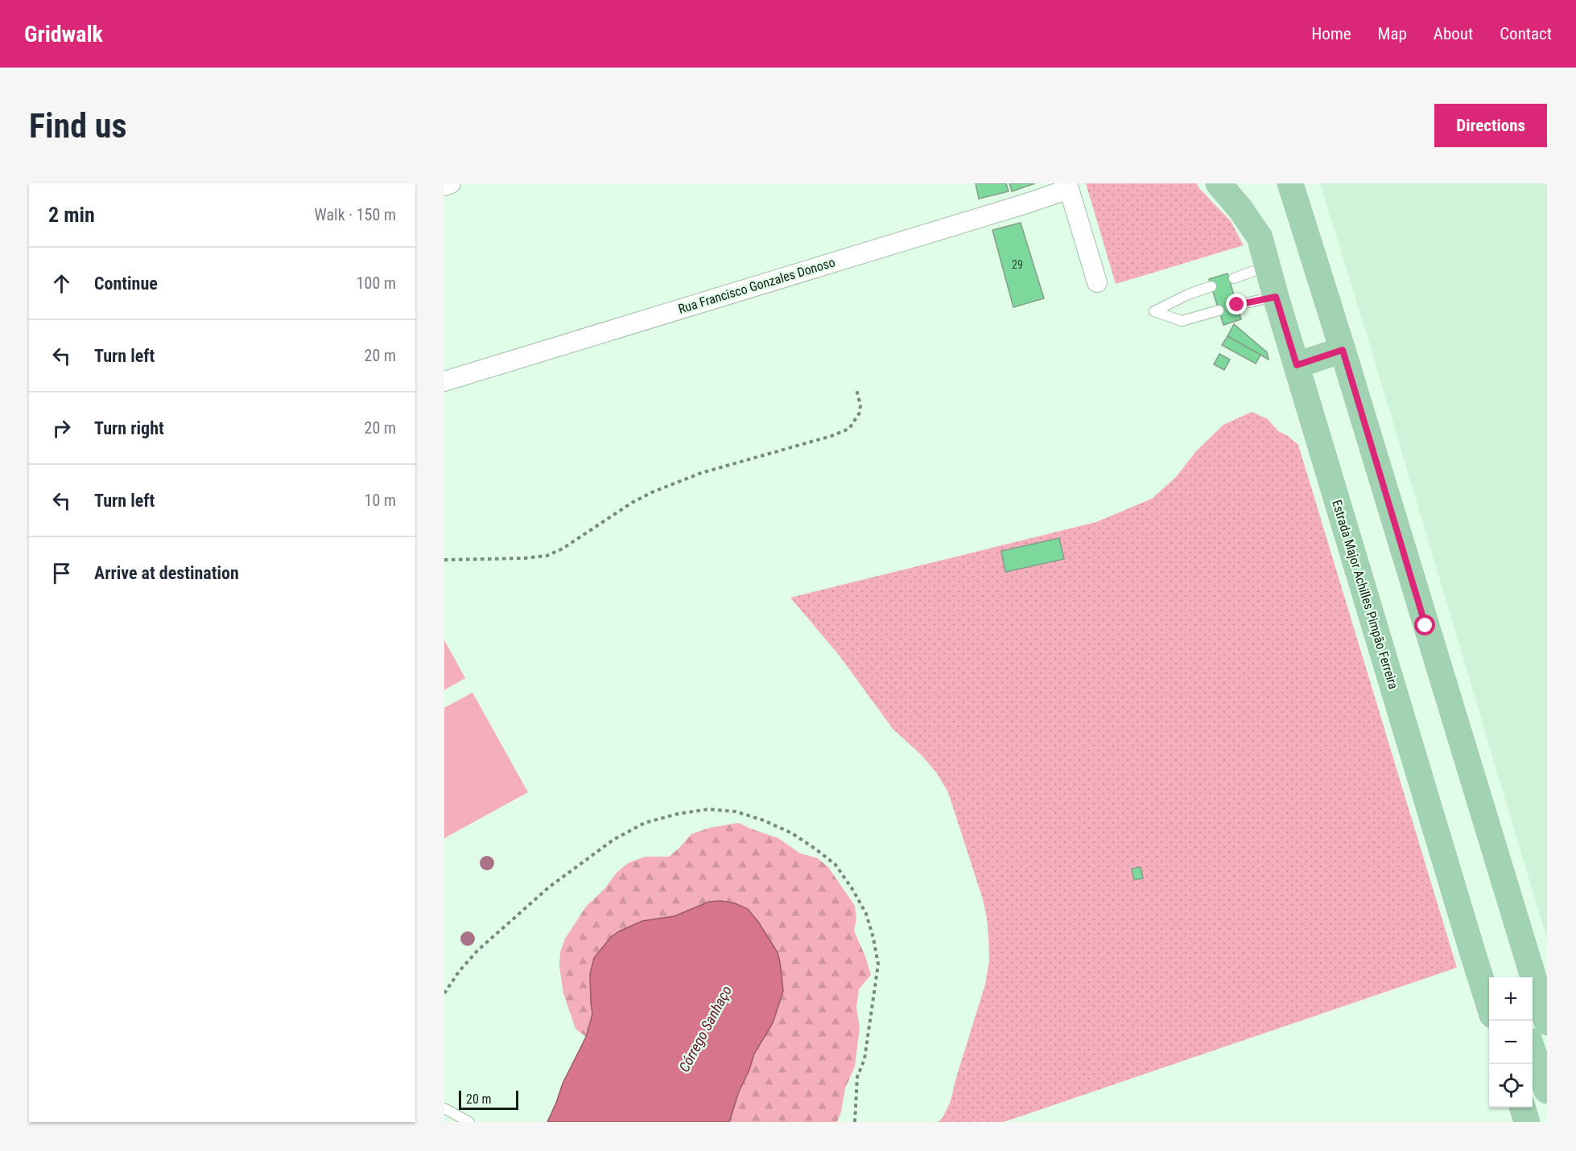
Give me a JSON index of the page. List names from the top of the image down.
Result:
{
  "streets": {
    "main road": ["Estrada Major Achilles Pimpão Ferreira"],
    "street": ["Rua Francisco Gonzales Donoso"]
  },
  "water": ["Córrego Sanhaço"],
  "house_numbers": ["29"],
  "scale_bar": "20 m",
  "page": {
    "header": "Gridwalk",
    "nav": [
      "Home",
      "Map",
      "About",
      "Contact"
    ],
    "buttons": "Directions",
    "title": "Find us",
    "heading": ["2 min", "Walk · 150 m"],
    "list": [
      ["Continue", "100 m"],
      ["Turn left", "20 m"],
      ["Turn right", "20 m"],
      ["Turn left", "10 m"],
      "Arrive at destination"
    ],
    "map_buttons": ["+", "−"],
    "scale": "20 m"
  }
}
